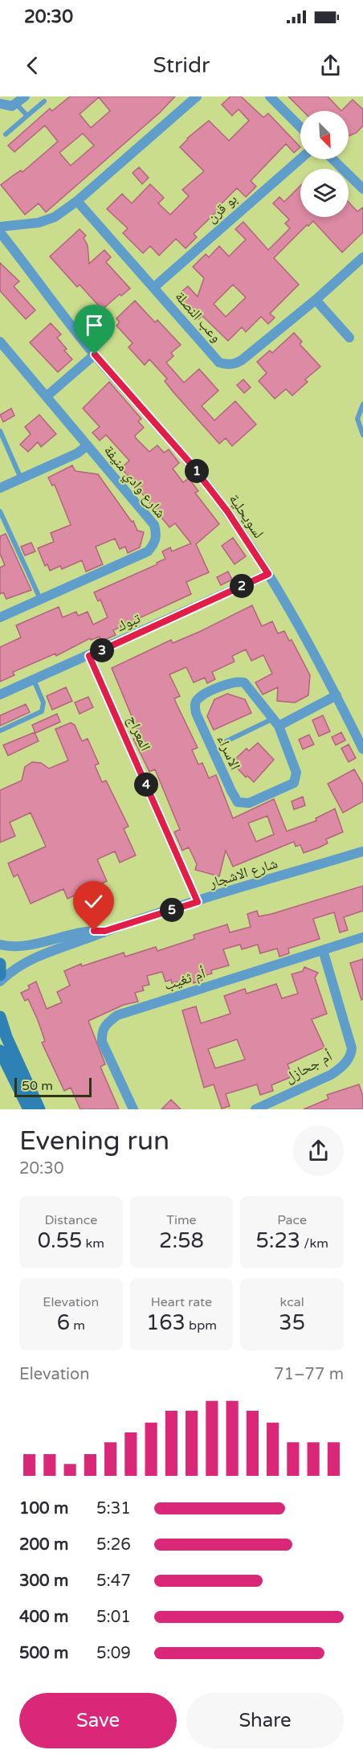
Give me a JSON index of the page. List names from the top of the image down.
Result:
{
  "streets": {
    "street": [
      "بو قرن",
      "وعب النصلة",
      "شارع وادي منيفة",
      "لسويحلية",
      "تبوك",
      "المعراج",
      "الاسراء",
      "شارع الاشجار",
      "أم ثغيب",
      "أم جحازل"
    ]
  },
  "crossings": [
    ["بو قرن", "وعب النصلة"],
    ["لسويحلية", "تبوك"],
    ["تبوك", "المعراج"],
    ["المعراج", "شارع الاشجار"],
    ["أم ثغيب", "أم جحازل"]
  ],
  "scale_bar": "50 m",
  "north": "bottom right",
  "page": {
    "status": "20:30",
    "header": "Stridr",
    "pins": [
      "1",
      "2",
      "3",
      "4",
      "5"
    ],
    "scale": "50 m",
    "heading": ["Evening run", "20:30"],
    "stats": [
      ["Distance", "0.55 km"],
      ["Time", "2:58"],
      ["Pace", "5:23 /km"],
      ["Elevation", "6 m"],
      ["Heart rate", "163 bpm"],
      ["kcal", "35"]
    ],
    "chart": ["Elevation", "71–77 m"],
    "list": [
      {
        "name": "100 m",
        "note": "5:31"
      },
      {
        "name": "200 m",
        "note": "5:26"
      },
      {
        "name": "300 m",
        "note": "5:47"
      },
      {
        "name": "400 m",
        "note": "5:01"
      },
      {
        "name": "500 m",
        "note": "5:09"
      }
    ],
    "buttons": ["Save", "Share"]
  }
}
